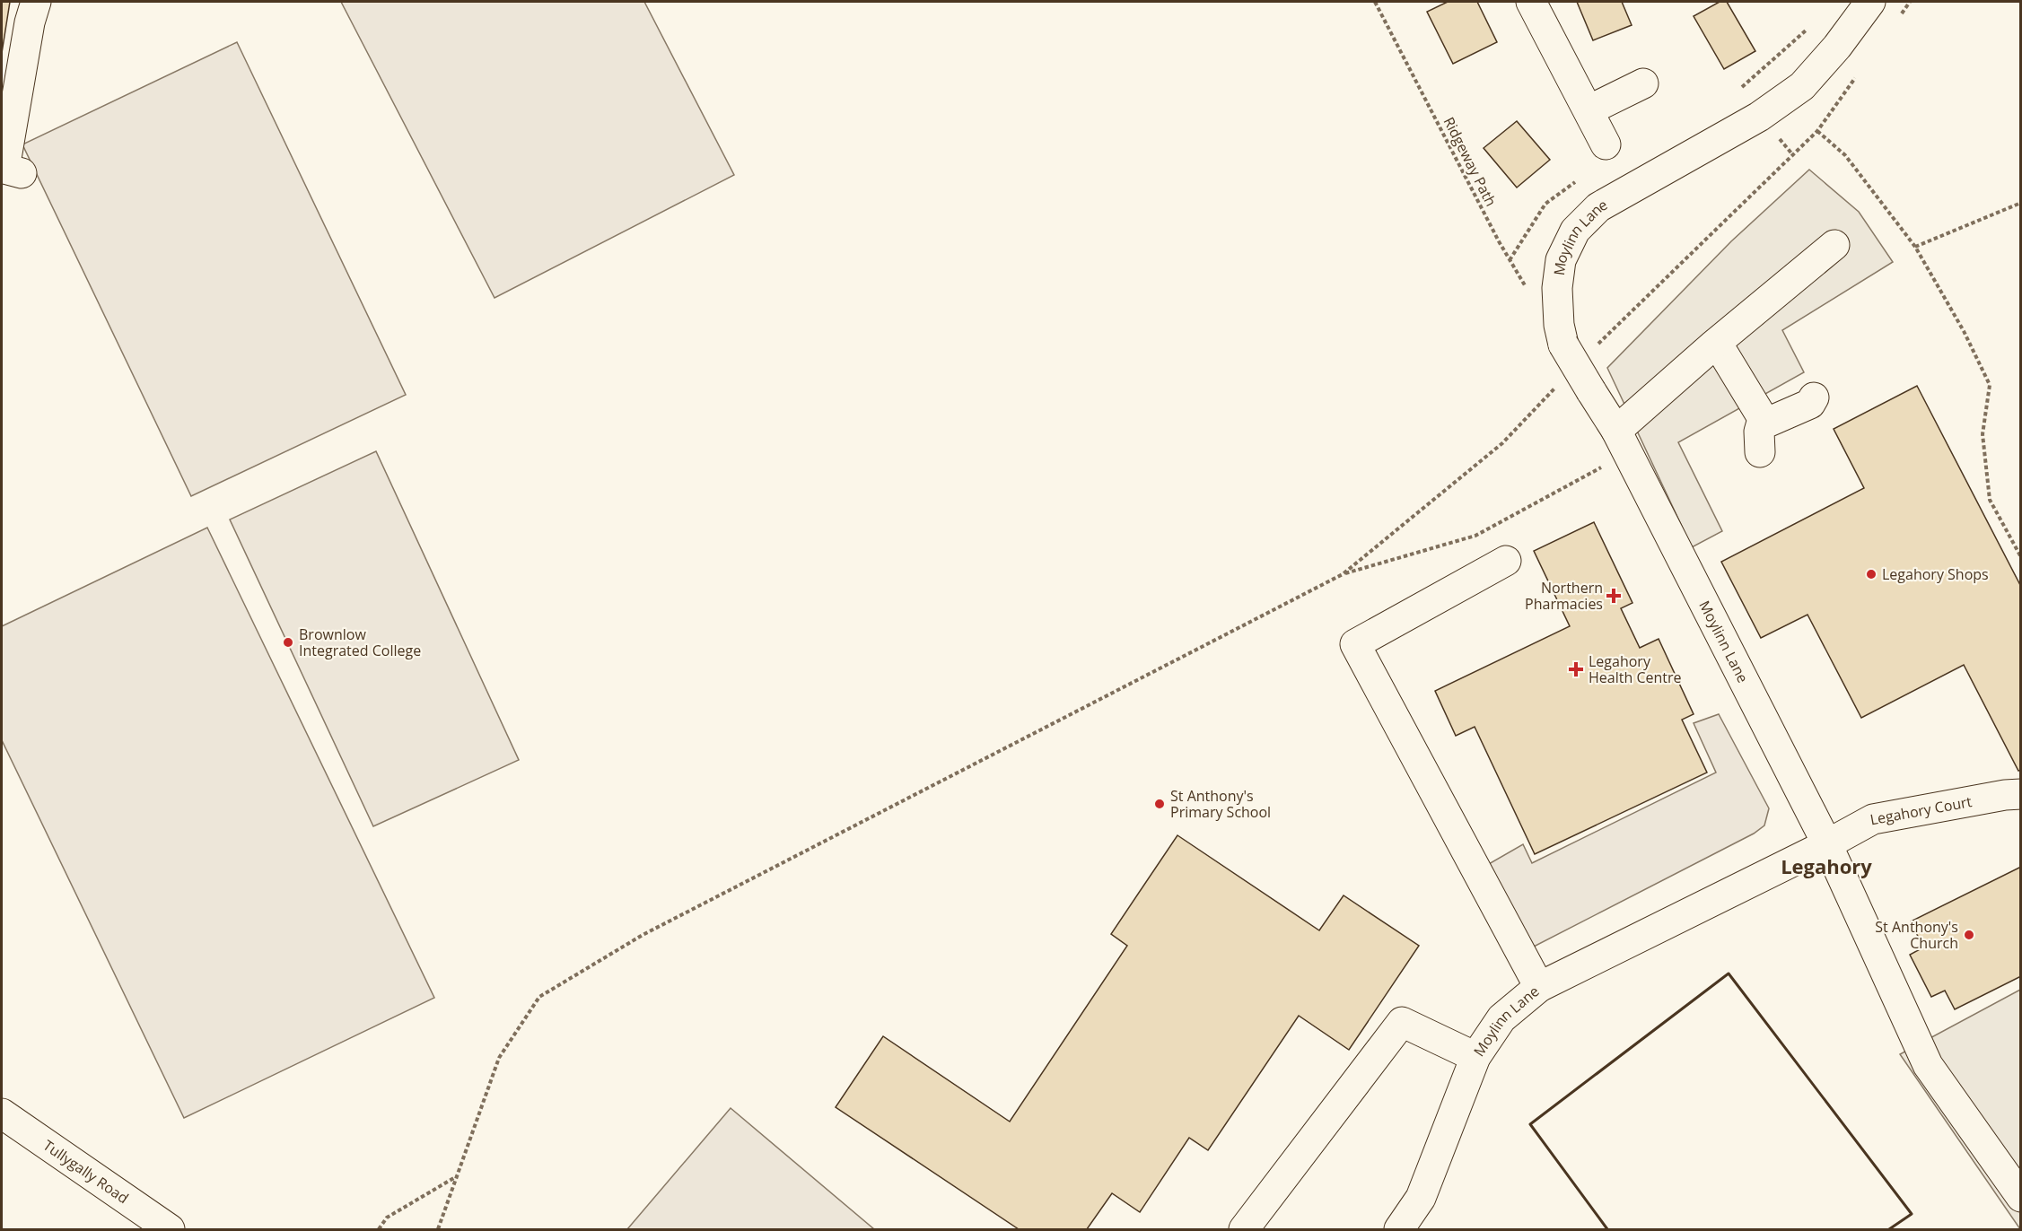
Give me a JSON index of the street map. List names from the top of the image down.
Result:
{
  "streets": {
    "street": ["Moylinn Lane", "Legahory Court", "Tullygally Road"],
    "path": ["Ridgeway Path"]
  },
  "crossings": [
    ["Moylinn Lane", "Legahory Court"]
  ],
  "districts": ["Legahory"],
  "places": {
    "other": [
      "Legahory Shops",
      "Brownlow Integrated College",
      "St Anthony's Primary School",
      "St Anthony's Church"
    ],
    "health": ["Northern Pharmacies", "Legahory Health Centre"]
  }
}
